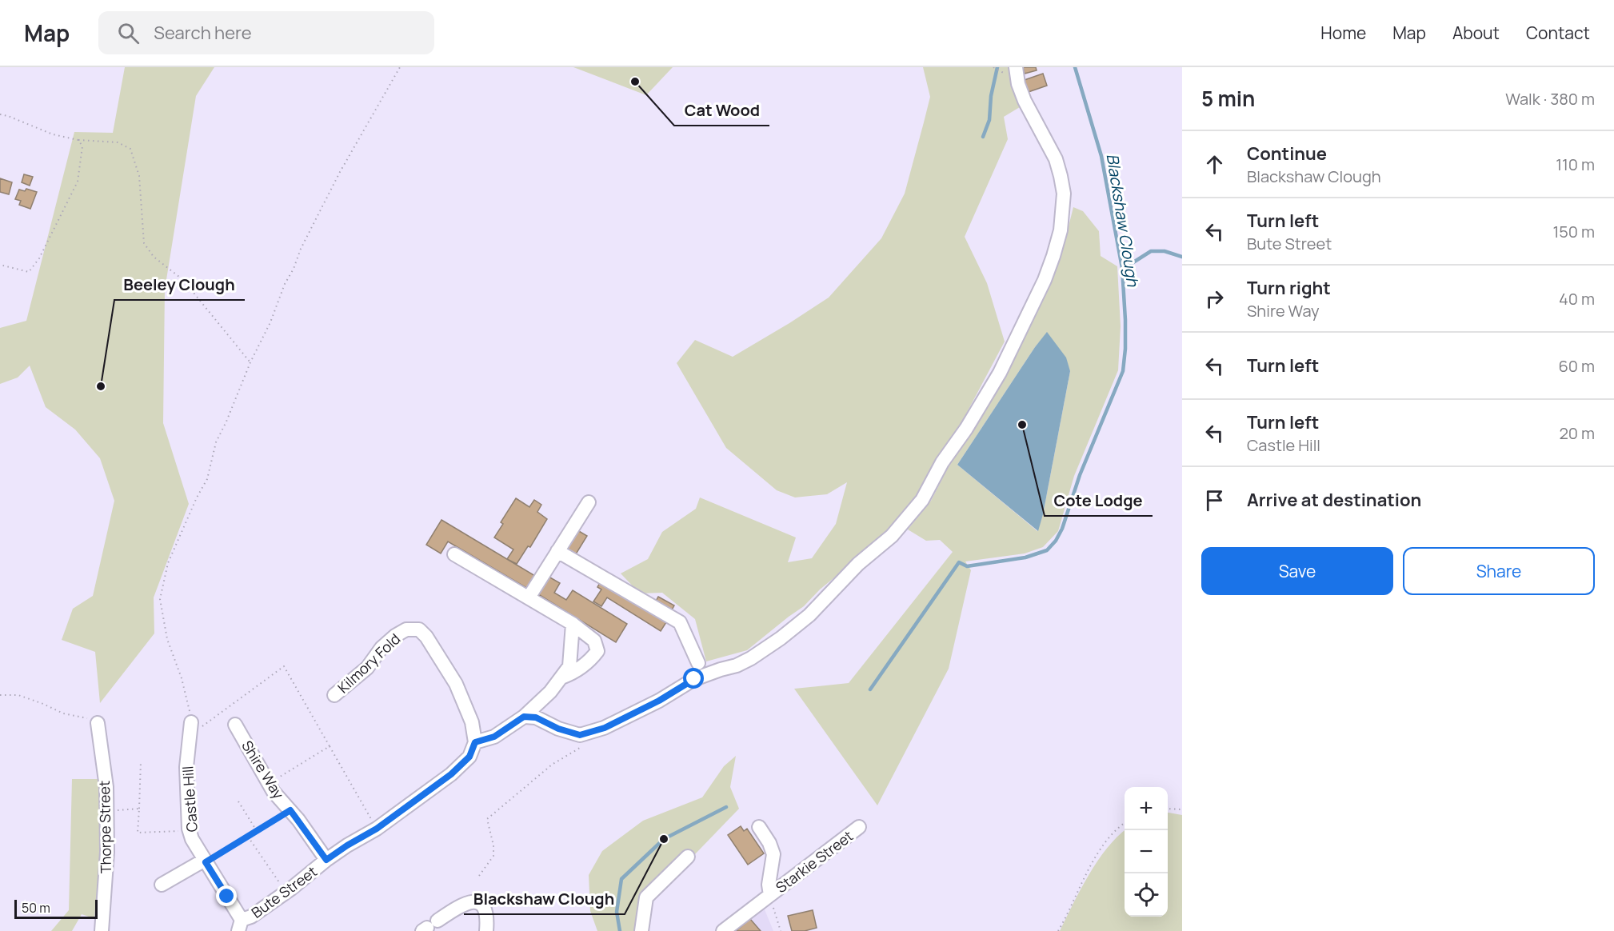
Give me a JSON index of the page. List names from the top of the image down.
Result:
{
  "streets": {
    "street": [
      "Kilmory Fold",
      "Shire Way",
      "Castle Hill",
      "Thorpe Street",
      "Starkie Street",
      "Bute Street"
    ]
  },
  "crossings": [
    ["Kilmory Fold", "Bute Street"],
    ["Shire Way", "Bute Street"],
    ["Castle Hill", "Bute Street"]
  ],
  "water": ["Blackshaw Clough"],
  "places": [
    "Cat Wood",
    "Beeley Clough",
    "Cote Lodge",
    "Blackshaw Clough"
  ],
  "scale_bar": "50 m",
  "page": {
    "header": "Map",
    "search": "Search here",
    "nav": [
      "Home",
      "Map",
      "About",
      "Contact"
    ],
    "heading": ["5 min", "Walk · 380 m"],
    "list": [
      ["Continue", "Blackshaw Clough", "110 m"],
      ["Turn left", "Bute Street", "150 m"],
      ["Turn right", "Shire Way", "40 m"],
      ["Turn left", "60 m"],
      ["Turn left", "Castle Hill", "20 m"],
      "Arrive at destination"
    ],
    "buttons": ["Save", "Share"],
    "map_buttons": ["+", "−"],
    "scale": "50 m"
  }
}
